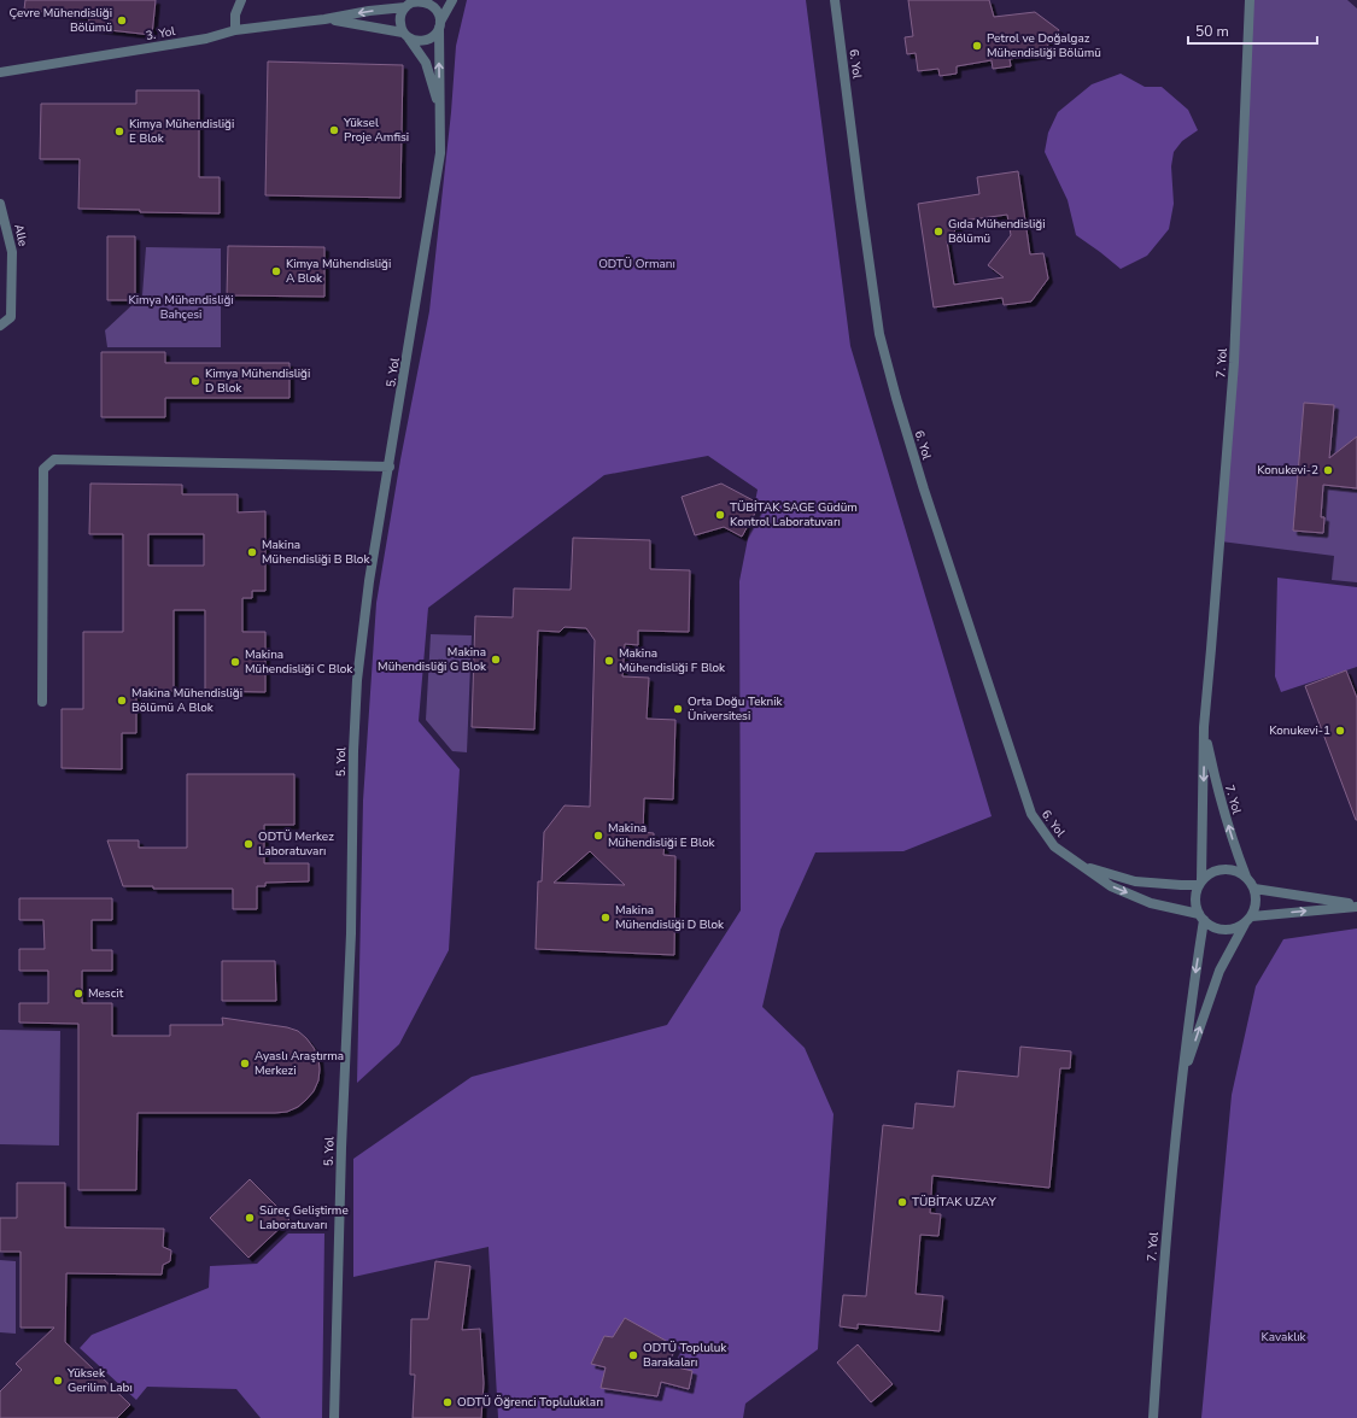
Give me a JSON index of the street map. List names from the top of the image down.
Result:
{
  "streets": {
    "street": [
      "3. Yol",
      "6. Yol",
      "Alle",
      "7. Yol",
      "5. Yol"
    ]
  },
  "crossings": [
    ["3. Yol", "5. Yol"],
    ["6. Yol", "7. Yol"]
  ],
  "parks": ["ODTÜ Ormanı", "Kimya Mühendisliği Bahçesi", "Kavaklık"],
  "places": [
    "Çevre Mühendisliği Bölümü",
    "Petrol ve Doğalgaz Mühendisliği Bölümü",
    "Yüksel Proje Amfisi",
    "Kimya Mühendisliği E Blok",
    "Gıda Mühendisliği Bölümü",
    "Kimya Mühendisliği A Blok",
    "Kimya Mühendisliği D Blok",
    "Konukevi-2",
    "TÜBİTAK SAGE Güdüm Kontrol Laboratuvarı",
    "Makina Mühendisliği B Blok",
    "Makina Mühendisliği G Blok",
    "Makina Mühendisliği F Blok",
    "Makina Mühendisliği C Blok",
    "Makina Mühendisliği Bölümü A Blok",
    "Orta Doğu Teknik Üniversitesi",
    "Konukevi-1",
    "Makina Mühendisliği E Blok",
    "ODTÜ Merkez Laboratuvarı",
    "Makina Mühendisliği D Blok",
    "Mescit",
    "Ayaslı Araştırma Merkezi",
    "TÜBİTAK UZAY",
    "Süreç Geliştirme Laboratuvarı",
    "ODTÜ Topluluk Barakaları",
    "Yüksek Gerilim Labı",
    "ODTÜ Öğrenci Toplulukları"
  ],
  "scale_bar": "50 m"
}
